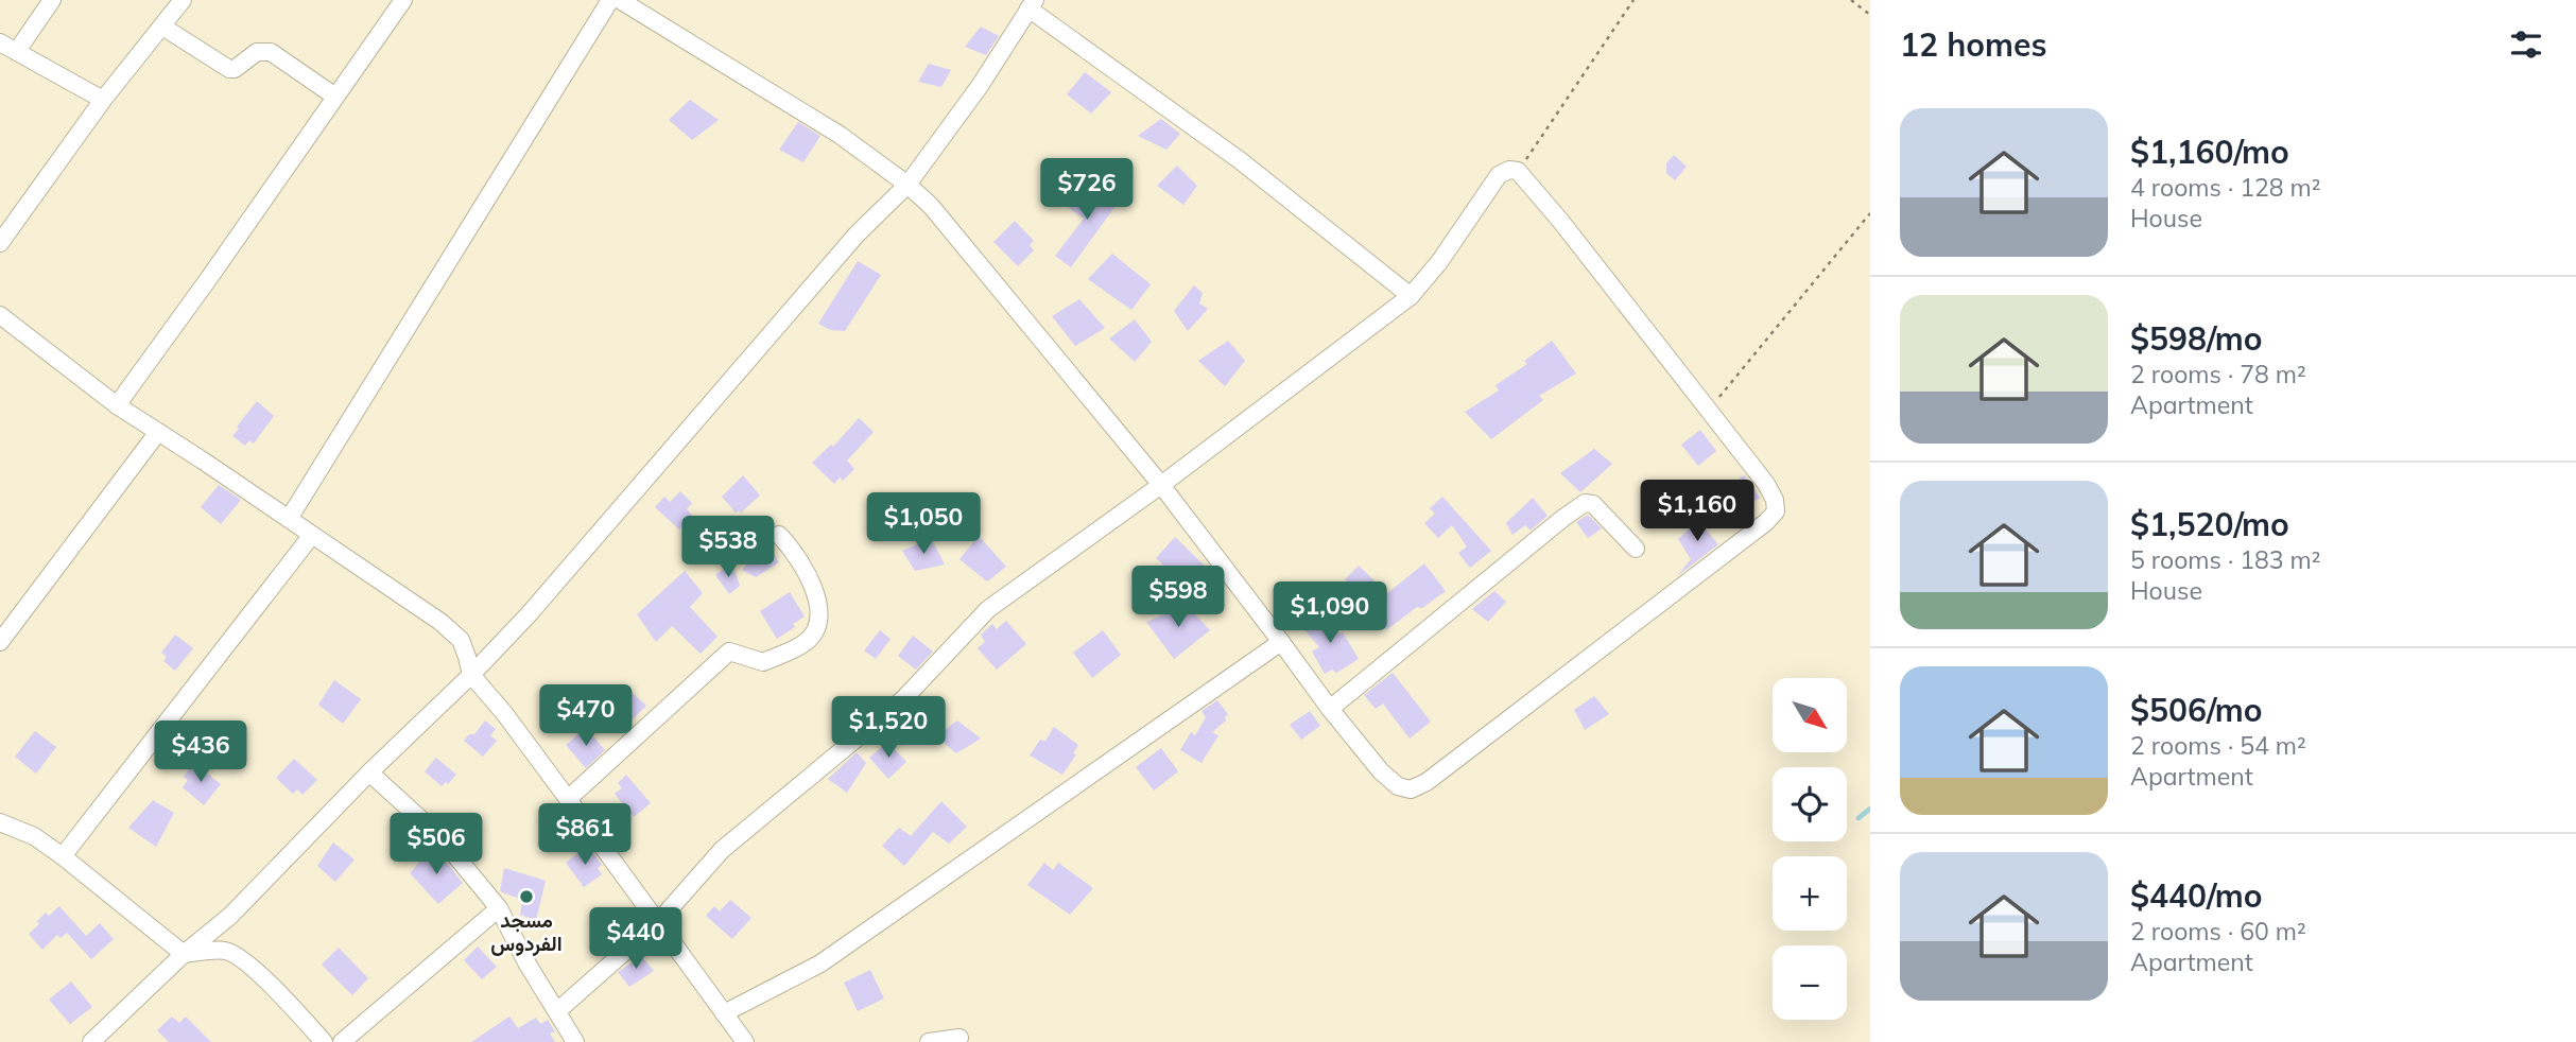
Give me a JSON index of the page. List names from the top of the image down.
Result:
{
  "places": ["مسجد الفردوس"],
  "north": "bottom right",
  "page": {
    "heading": "12 homes",
    "list": [
      {
        "name": "$1,160/mo",
        "note": "4 rooms · 128 m² · House"
      },
      {
        "name": "$598/mo",
        "note": "2 rooms · 78 m² · Apartment"
      },
      {
        "name": "$1,520/mo",
        "note": "5 rooms · 183 m² · House"
      },
      {
        "name": "$506/mo",
        "note": "2 rooms · 54 m² · Apartment"
      },
      {
        "name": "$440/mo",
        "note": "2 rooms · 60 m² · Apartment"
      }
    ],
    "price": [
      "$726",
      "$1,160",
      "$1,050",
      "$538",
      "$598",
      "$1,090",
      "$470",
      "$1,520",
      "$436",
      "$861",
      "$506",
      "$440"
    ],
    "map_buttons": ["+", "−"]
  }
}
